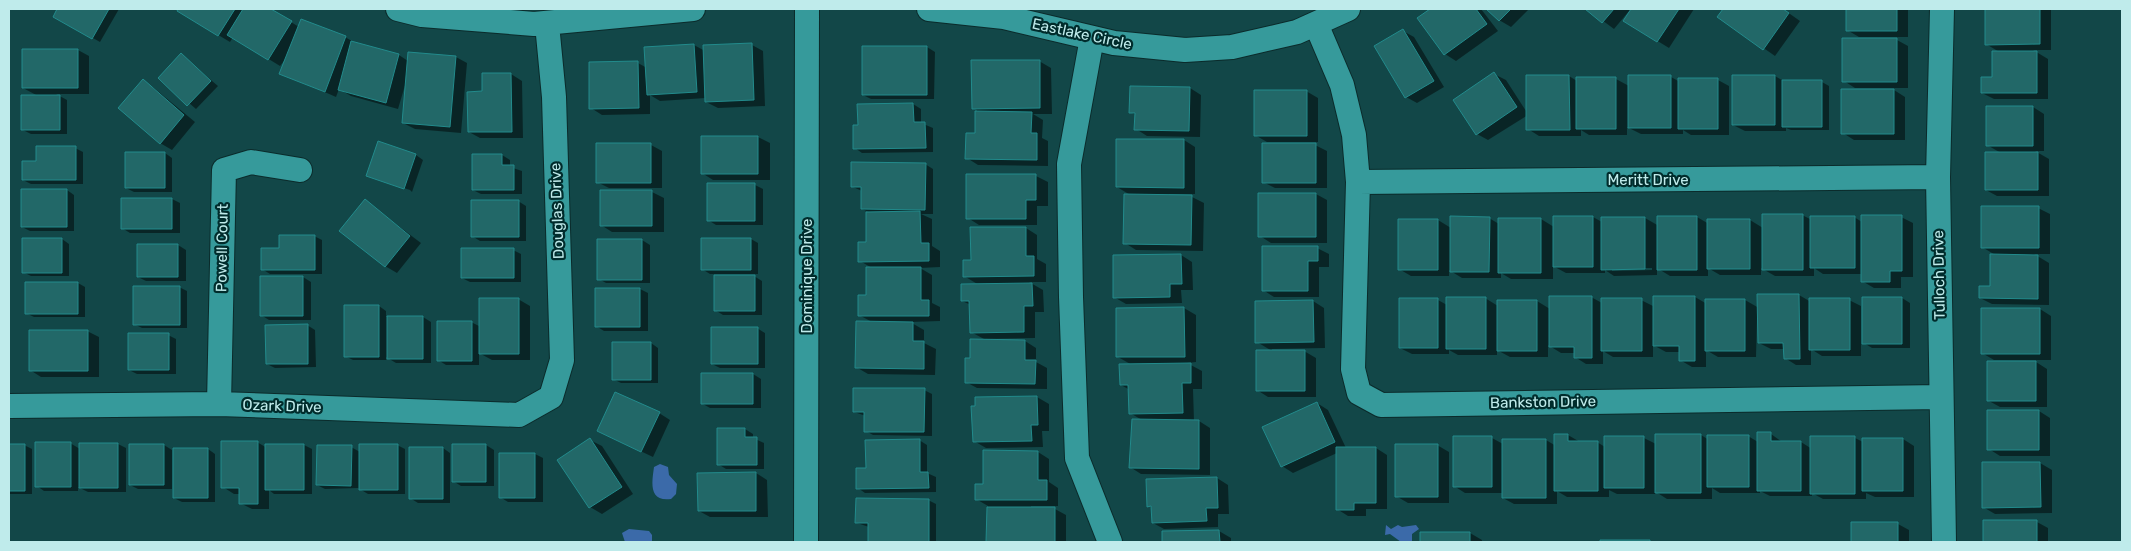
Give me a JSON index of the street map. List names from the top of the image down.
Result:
{
  "streets": {
    "street": [
      "Eastlake Circle",
      "Meritt Drive",
      "Douglas Drive",
      "Powell Court",
      "Tulloch Drive",
      "Dominique Drive",
      "Bankston Drive",
      "Ozark Drive"
    ]
  },
  "crossings": [
    ["Eastlake Circle", "Bankston Drive"],
    ["Meritt Drive", "Tulloch Drive"],
    ["Meritt Drive", "Bankston Drive"],
    ["Douglas Drive", "Ozark Drive"],
    ["Powell Court", "Ozark Drive"],
    ["Tulloch Drive", "Bankston Drive"]
  ]
}
